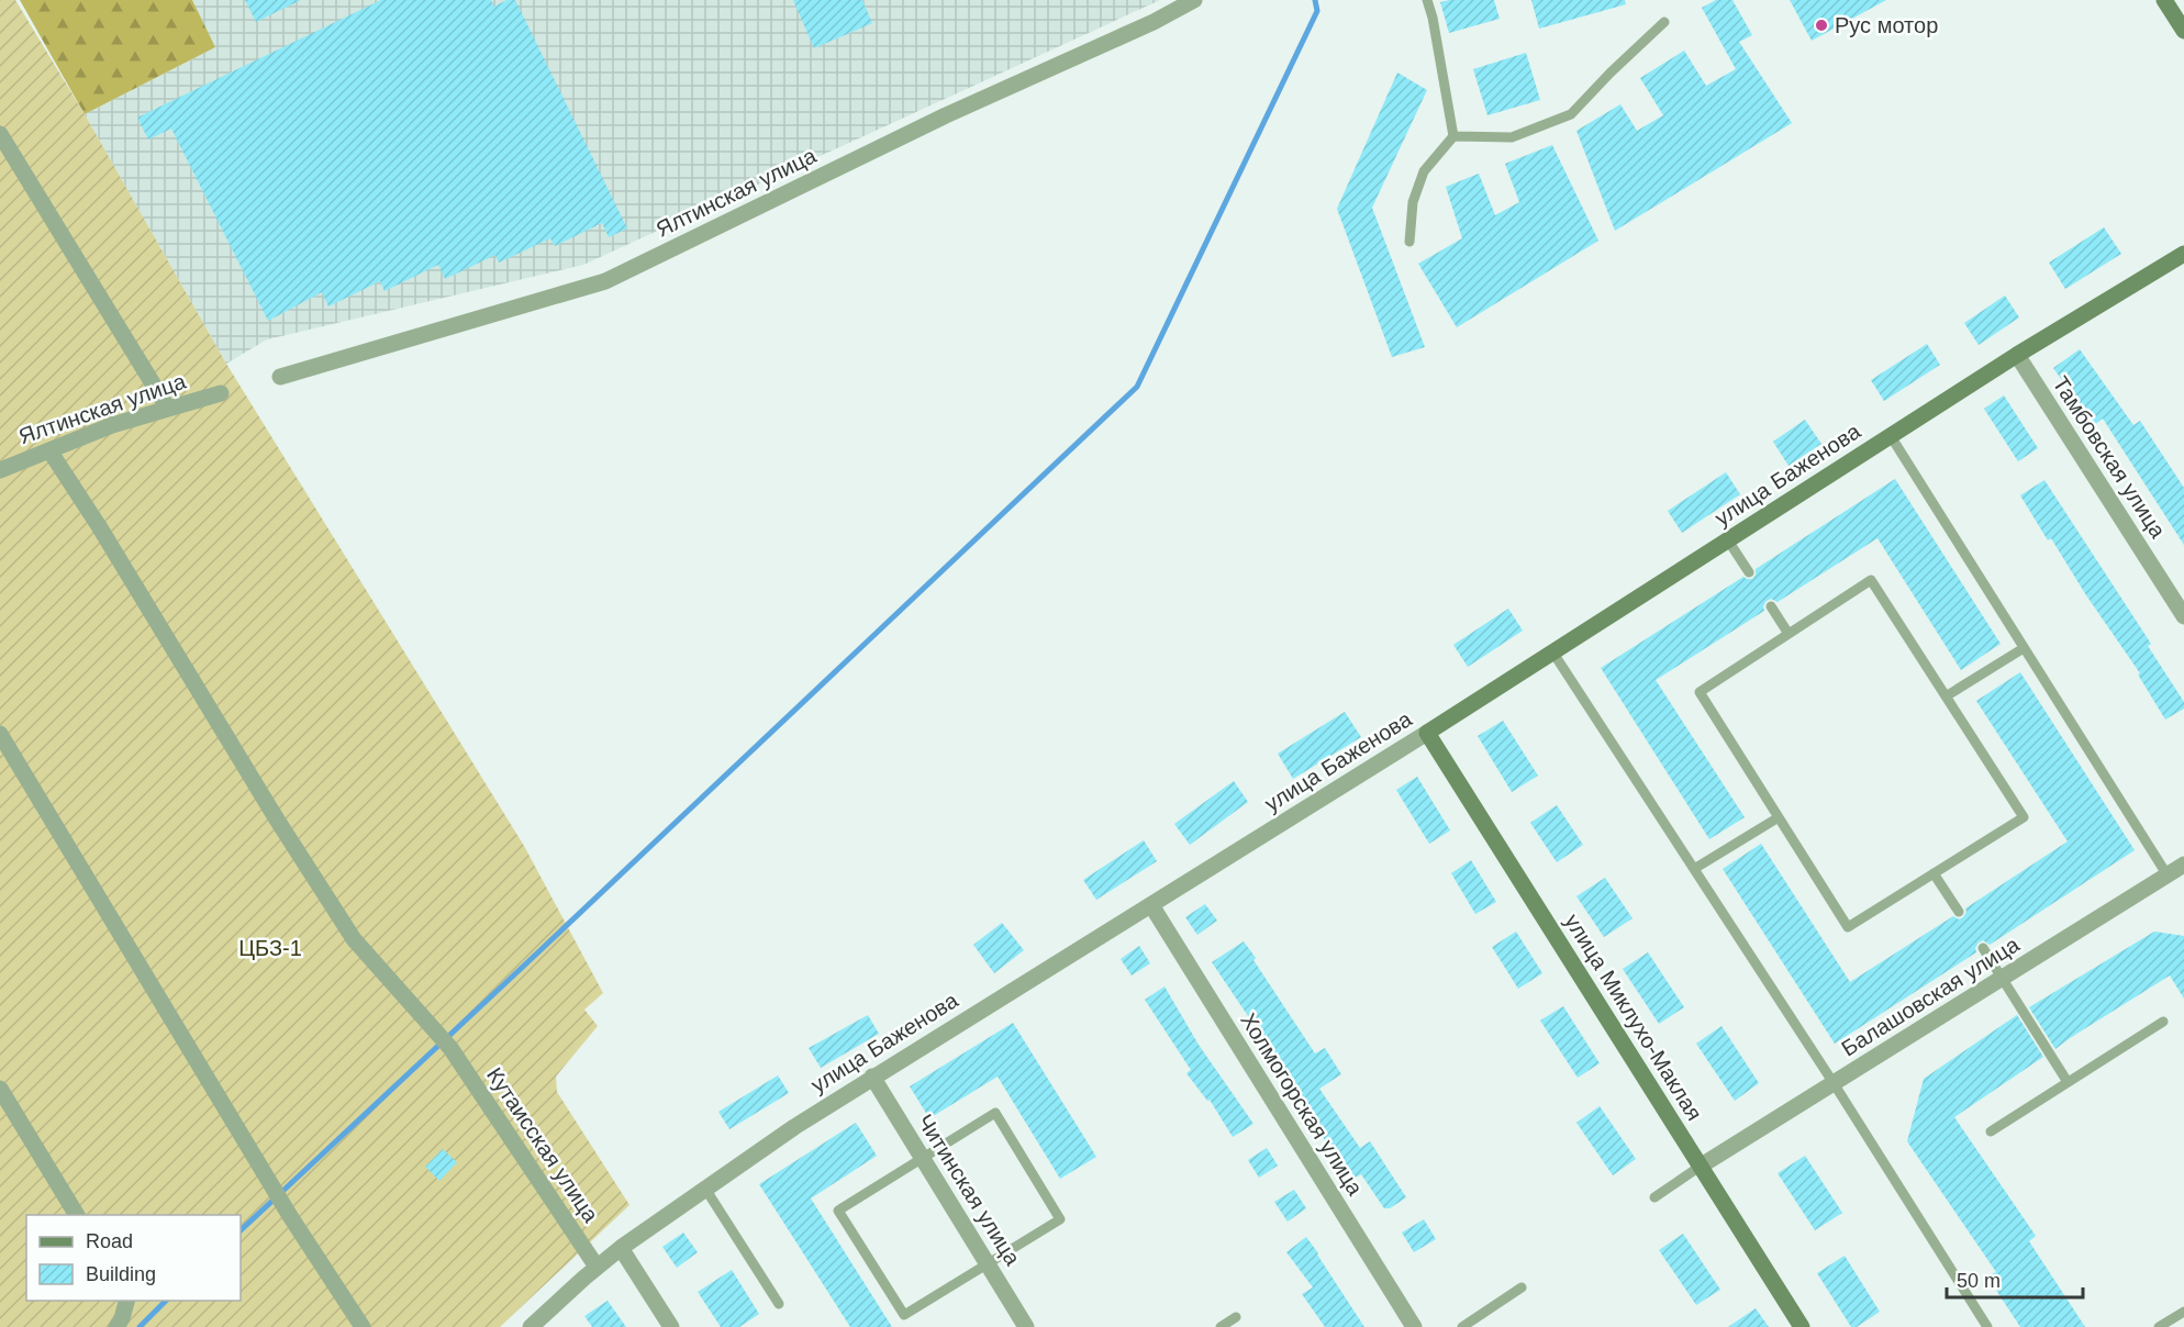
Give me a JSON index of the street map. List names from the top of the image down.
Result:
{
  "streets": {
    "street": [
      "Ялтинская улица",
      "Тамбовская улица",
      "улица Баженова",
      "Балашовская улица",
      "улица Миклухо-Маклая",
      "Холмогорская улица",
      "Кутаисская улица",
      "Читинская улица"
    ]
  },
  "crossings": [
    ["Ялтинская улица", "Кутаисская улица"],
    ["Тамбовская улица", "улица Баженова"],
    ["улица Баженова", "улица Миклухо-Маклая"],
    ["улица Баженова", "Холмогорская улица"],
    ["улица Баженова", "Кутаисская улица"],
    ["улица Баженова", "Читинская улица"],
    ["Балашовская улица", "улица Миклухо-Маклая"]
  ],
  "parks": ["ЦБЗ-1"],
  "places": ["Рус мотор"],
  "legend": ["Road", "Building"],
  "scale_bar": "50 m"
}
